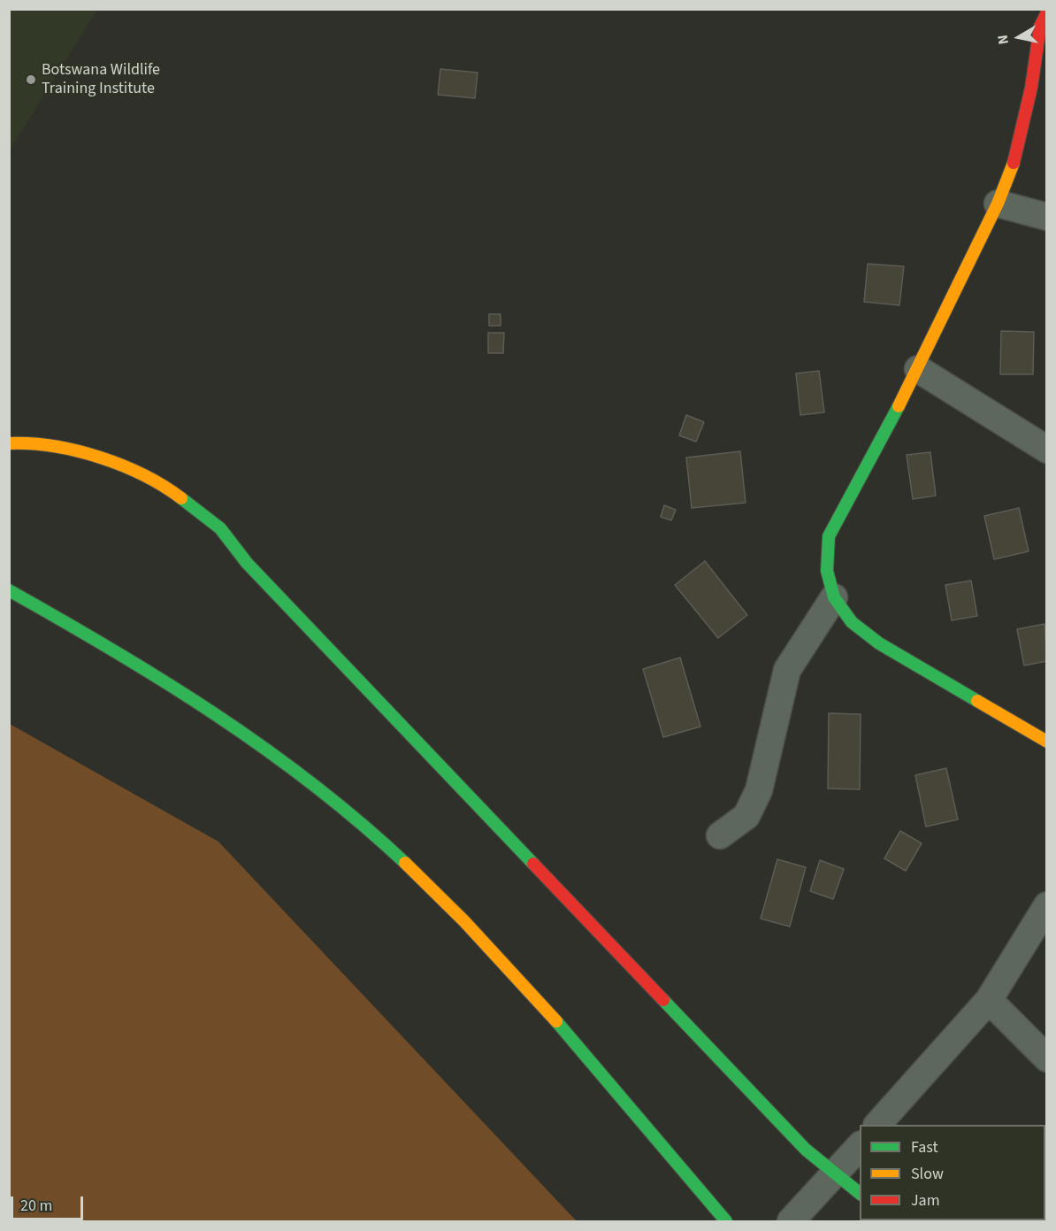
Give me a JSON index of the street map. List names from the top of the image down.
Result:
{
  "places": ["Botswana Wildlife Training Institute"],
  "legend": ["Fast", "Slow", "Jam"],
  "scale_bar": "20 m",
  "north": "left"
}
